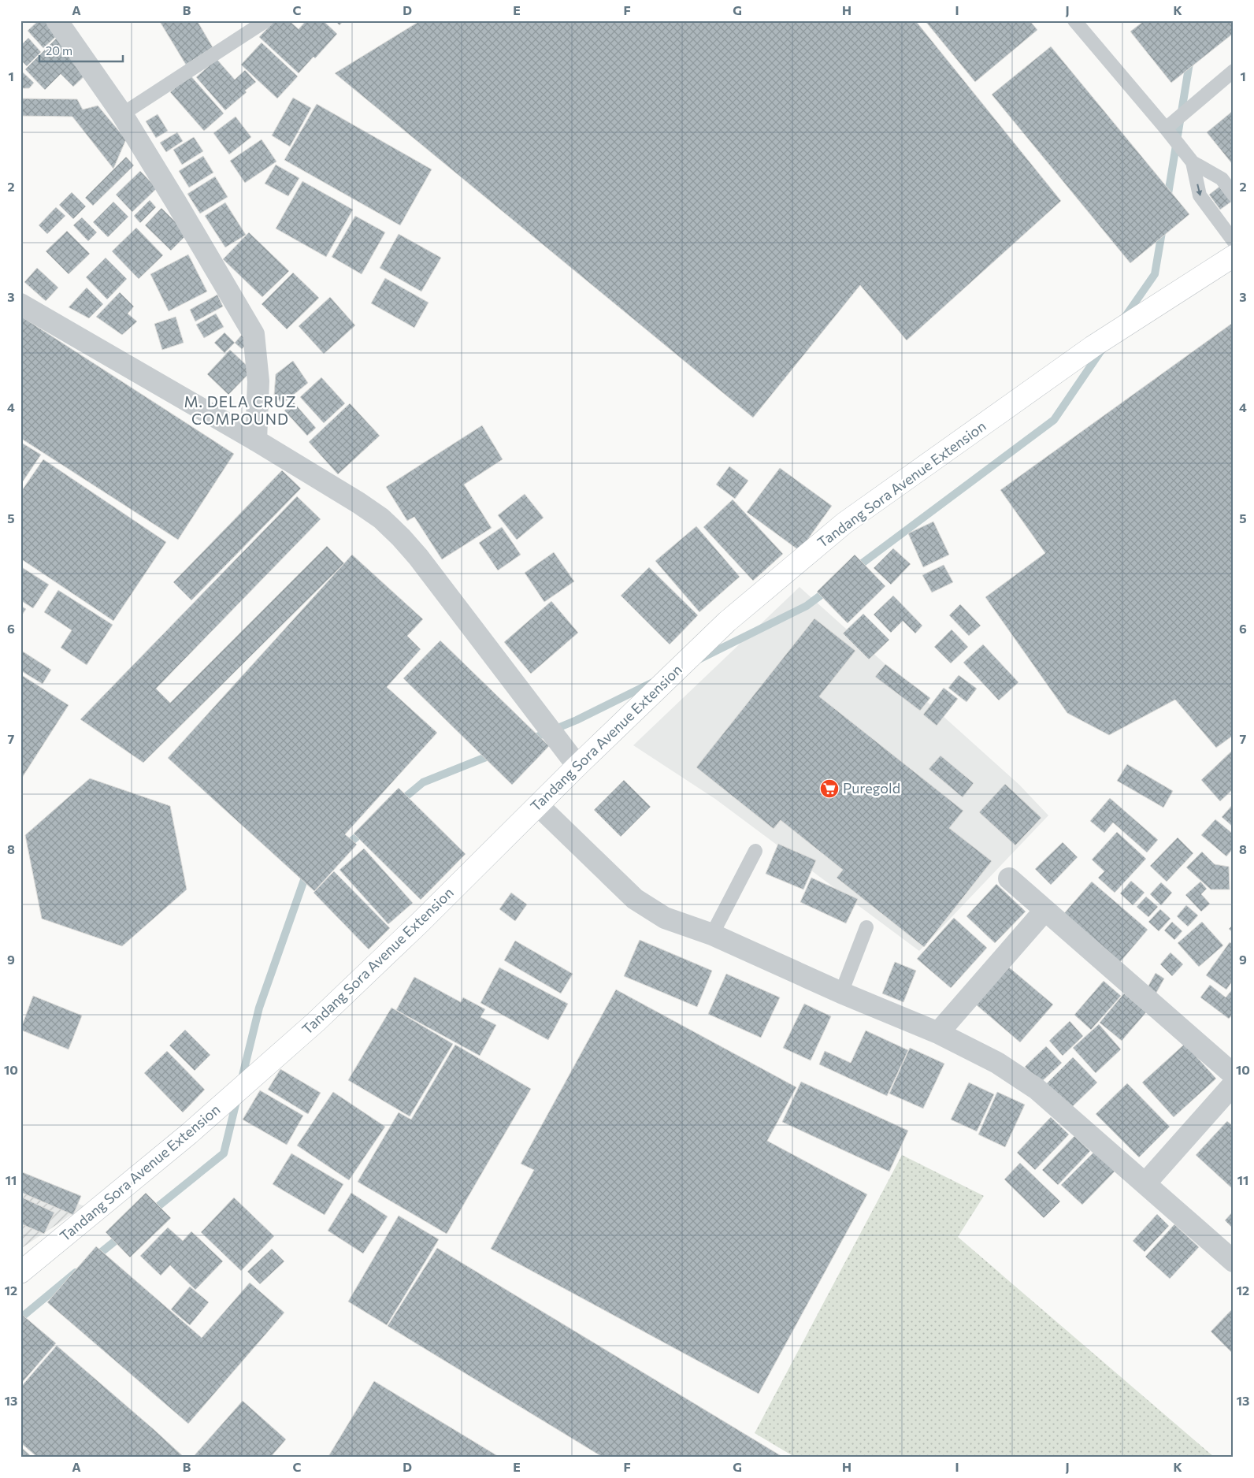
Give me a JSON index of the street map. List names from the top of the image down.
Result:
{
  "streets": {
    "main road": ["Tandang Sora Avenue Extension"]
  },
  "districts": ["M. DELA CRUZ COMPOUND"],
  "places": {
    "supermarket": ["Puregold"]
  },
  "scale_bar": "20 m",
  "grid": {
    "columns": [
      "A",
      "B",
      "C",
      "D",
      "E",
      "F",
      "G",
      "H",
      "I",
      "J",
      "K"
    ],
    "rows": [
      "1",
      "2",
      "3",
      "4",
      "5",
      "6",
      "7",
      "8",
      "9",
      "10",
      "11",
      "12",
      "13"
    ]
  }
}
